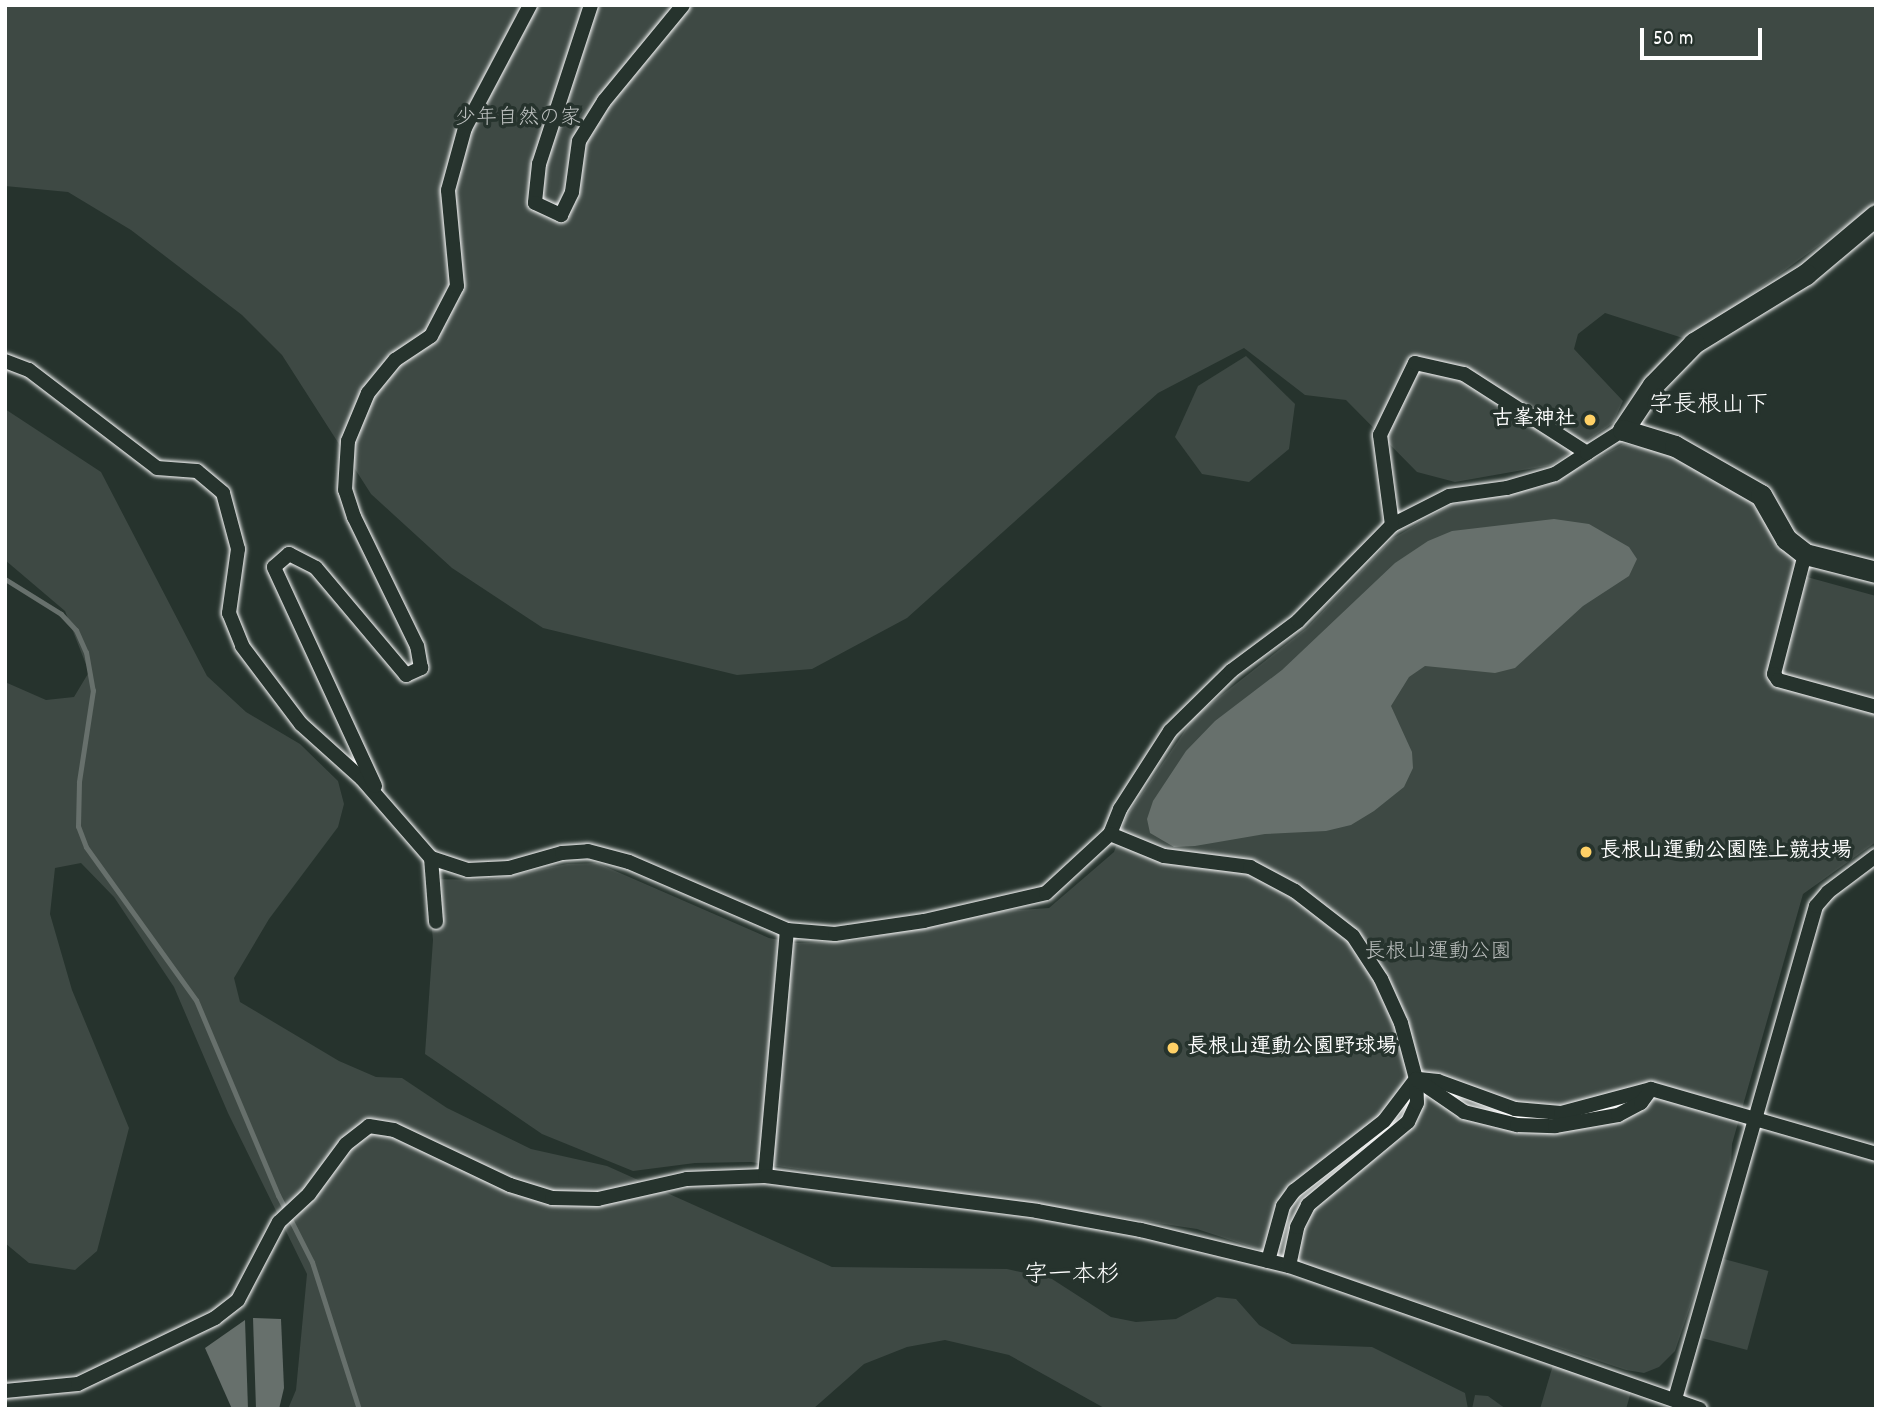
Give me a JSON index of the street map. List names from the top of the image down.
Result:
{
  "districts": ["字長根山下", "字一本杉"],
  "parks": ["少年自然の家", "長根山運動公園"],
  "places": ["古峯神社", "長根山運動公園陸上競技場", "長根山運動公園野球場"],
  "scale_bar": "50 m"
}
